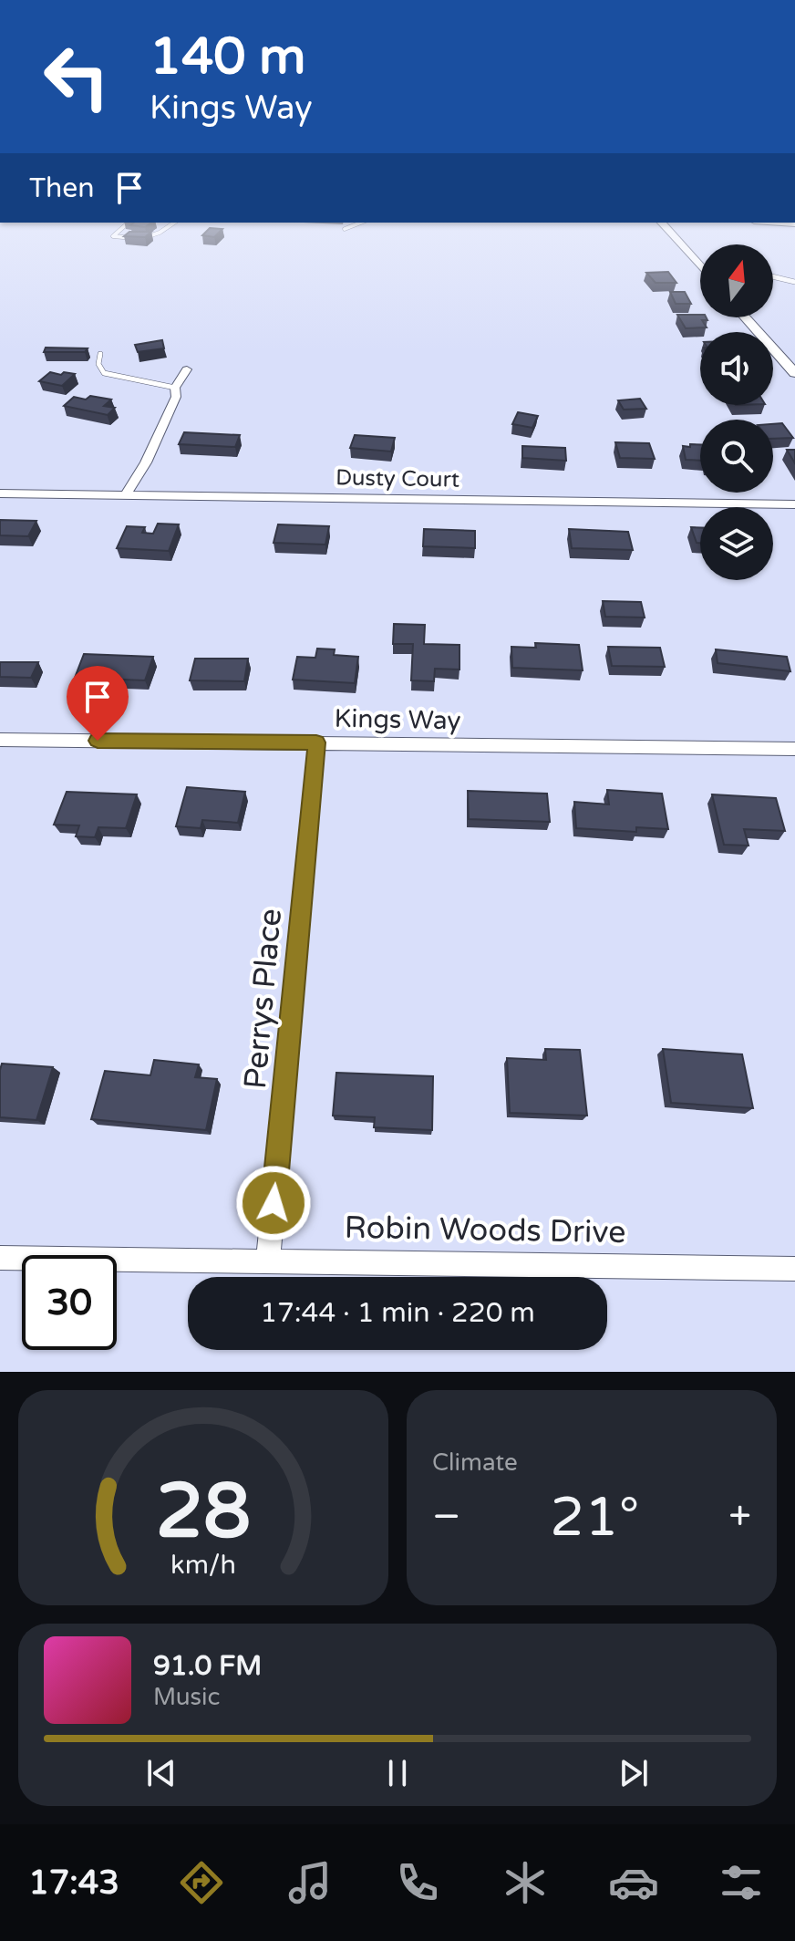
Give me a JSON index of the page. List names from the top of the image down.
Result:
{
  "streets": {
    "street": [
      "Dusty Court",
      "Kings Way",
      "Perrys Place",
      "Robin Woods Drive"
    ]
  },
  "crossings": [
    ["Kings Way", "Perrys Place"],
    ["Perrys Place", "Robin Woods Drive"]
  ],
  "north": "top",
  "page": {
    "turn": ["140 m", "Kings Way"],
    "then": "Then",
    "limit": "30",
    "trip": "17:44 · 1 min · 220 m",
    "tile": "Climate",
    "heat": ["−", "21°", "+"],
    "song": ["91.0 FM", "Music"],
    "tabs": "17:43",
    "gauge": ["28", "km/h"]
  }
}
